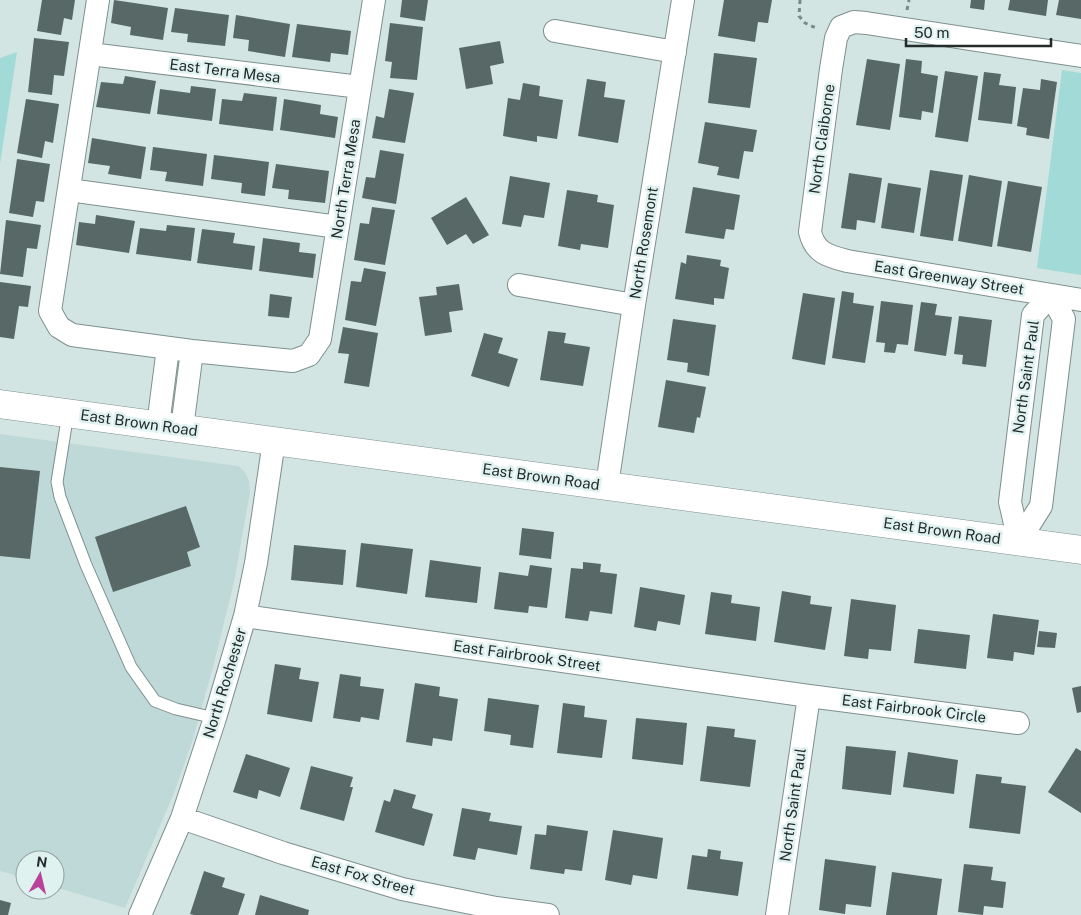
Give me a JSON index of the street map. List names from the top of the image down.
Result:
{
  "streets": {
    "main road": ["East Brown Road"],
    "street": [
      "East Terra Mesa",
      "North Claiborne",
      "North Terra Mesa",
      "North Rosemont",
      "East Greenway Street",
      "North Saint Paul",
      "East Fairbrook Street",
      "North Rochester",
      "East Fairbrook Circle",
      "East Fox Street"
    ]
  },
  "crossings": [
    ["East Terra Mesa", "North Terra Mesa"],
    ["North Claiborne", "East Greenway Street"],
    ["North Rosemont", "East Brown Road"],
    ["East Greenway Street", "North Saint Paul"],
    ["North Saint Paul", "East Brown Road"],
    ["North Saint Paul", "East Fairbrook Street"],
    ["North Saint Paul", "East Fairbrook Circle"],
    ["East Brown Road", "North Rochester"],
    ["East Fairbrook Street", "North Rochester"],
    ["East Fairbrook Street", "East Fairbrook Circle"],
    ["North Rochester", "East Fox Street"]
  ],
  "scale_bar": "50 m",
  "north": "top"
}
